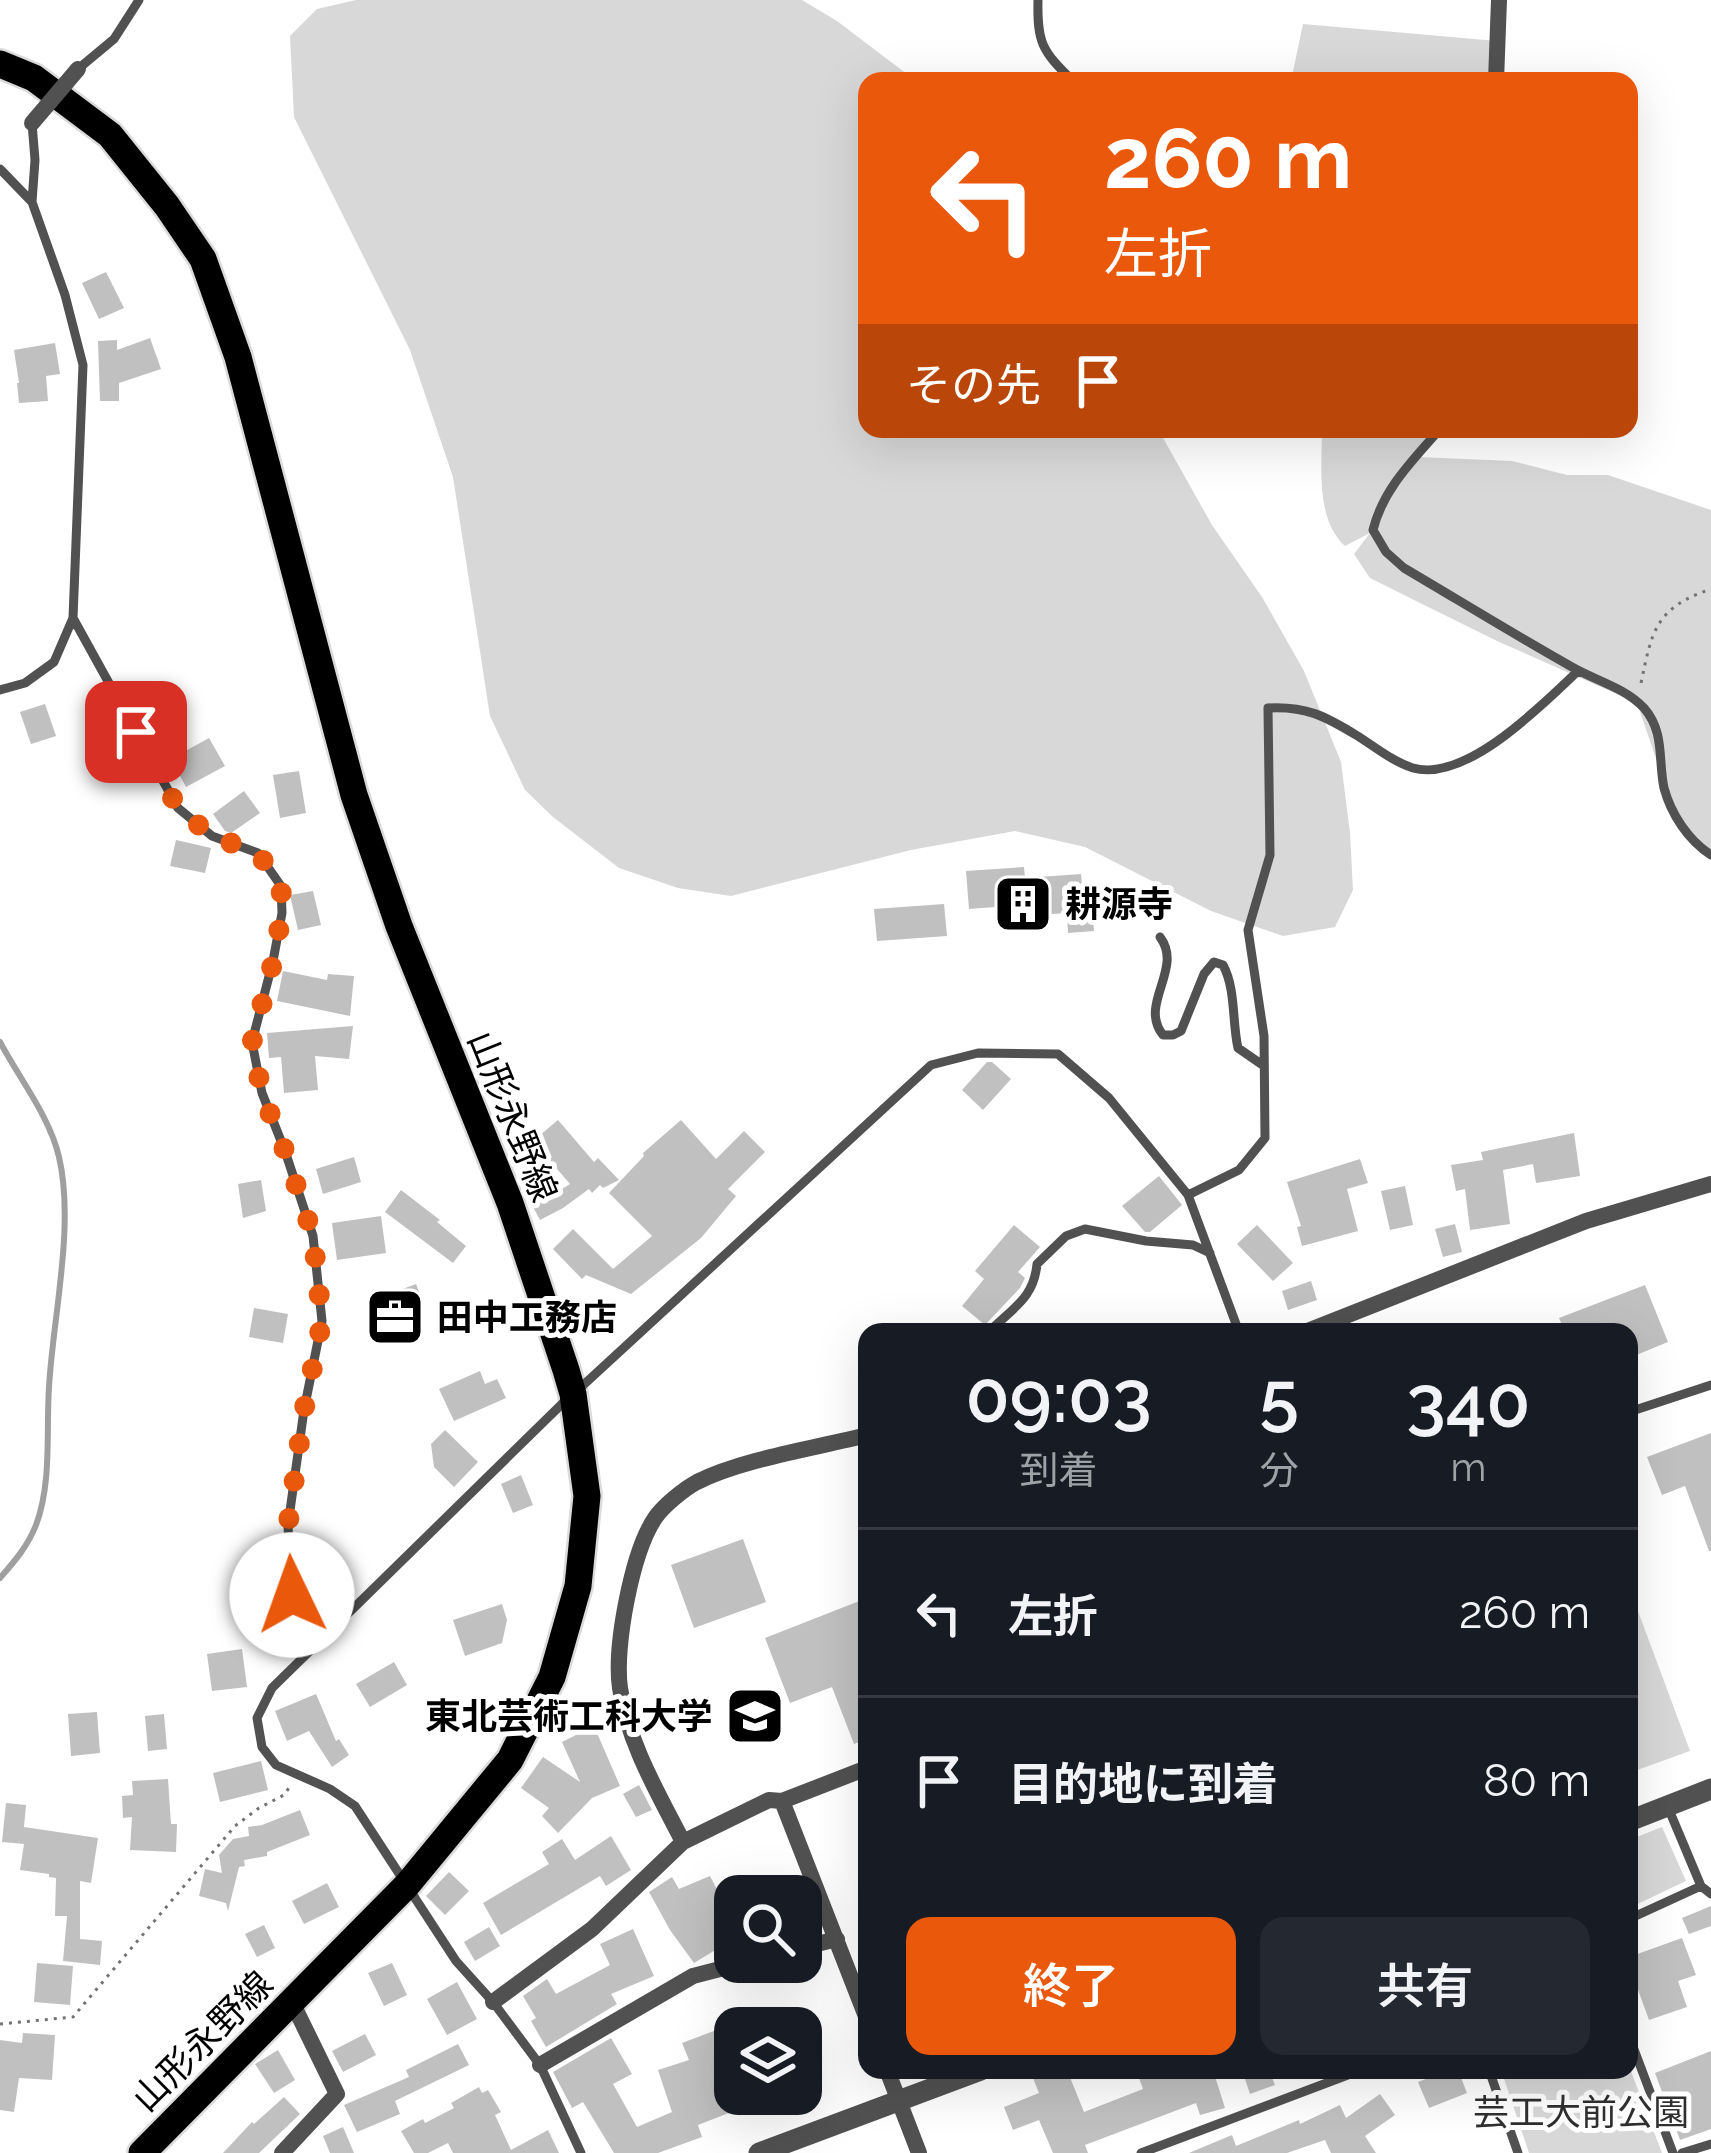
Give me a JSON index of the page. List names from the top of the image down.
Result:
{
  "streets": {
    "main road": ["山形永野線"]
  },
  "parks": ["芸工大前公園"],
  "places": {
    "building": ["耕源寺"],
    "office": ["田中工務店"],
    "school or university": ["東北芸術工科大学"]
  },
  "page": {
    "turn": ["260 m", "左折"],
    "then": "その先",
    "eta": [
      "09:03",
      "到着",
      "5",
      "分",
      "340",
      "m"
    ],
    "list": [
      {
        "name": "左折",
        "value": "260 m"
      },
      {
        "name": "目的地に到着",
        "value": "80 m"
      }
    ],
    "buttons": ["終了", "共有"]
  }
}
